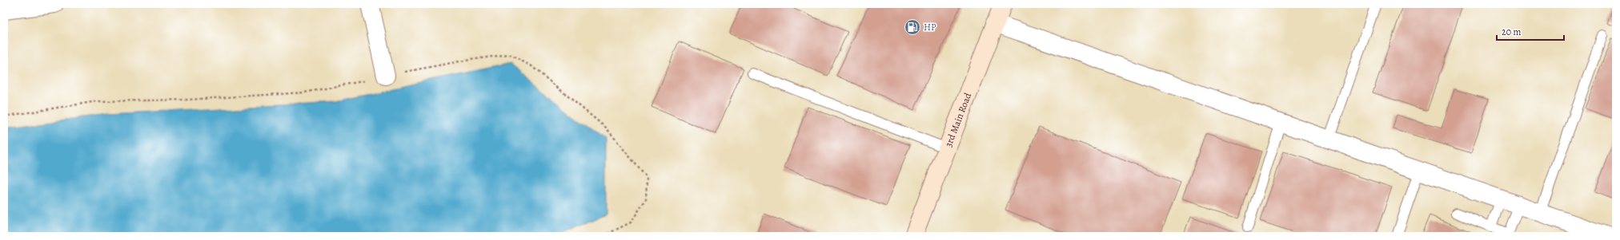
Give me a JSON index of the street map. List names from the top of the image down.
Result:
{
  "streets": {
    "main road": ["3rd Main Road"]
  },
  "places": {
    "fuel station": ["HP"]
  },
  "scale_bar": "20 m"
}
